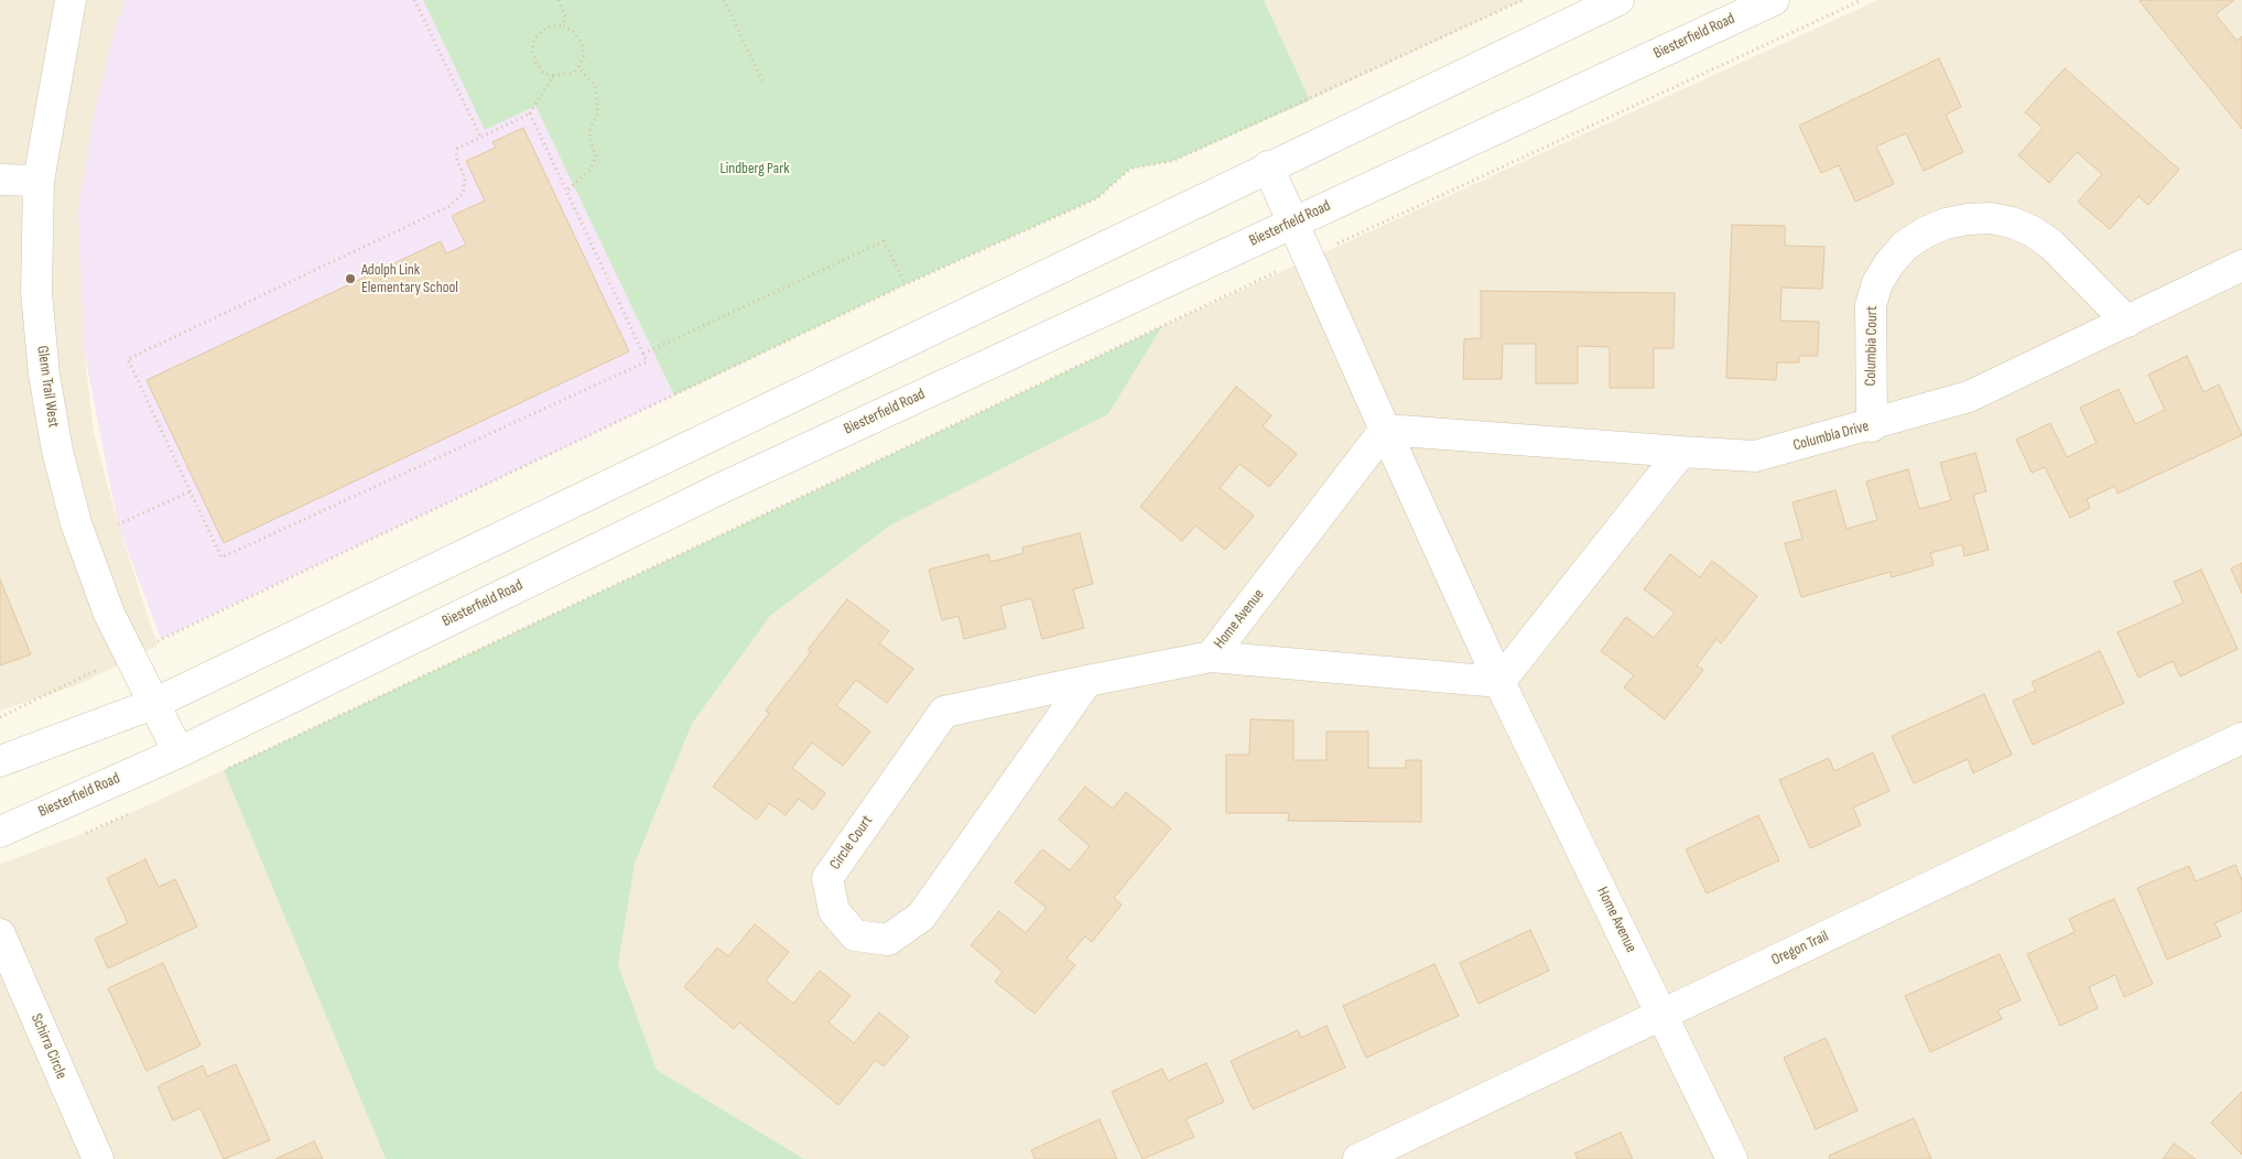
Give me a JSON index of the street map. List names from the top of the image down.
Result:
{
  "streets": {
    "street": [
      "Biesterfield Road",
      "Columbia Court",
      "Glenn Trail West",
      "Columbia Drive",
      "Home Avenue",
      "Circle Court",
      "Oregon Trail",
      "Schirra Circle"
    ]
  },
  "crossings": [
    ["Biesterfield Road", "Glenn Trail West"],
    ["Biesterfield Road", "Home Avenue"],
    ["Columbia Court", "Columbia Drive"],
    ["Columbia Drive", "Home Avenue"],
    ["Home Avenue", "Circle Court"],
    ["Home Avenue", "Oregon Trail"]
  ],
  "parks": ["Lindberg Park"],
  "places": ["Adolph Link Elementary School"]
}
